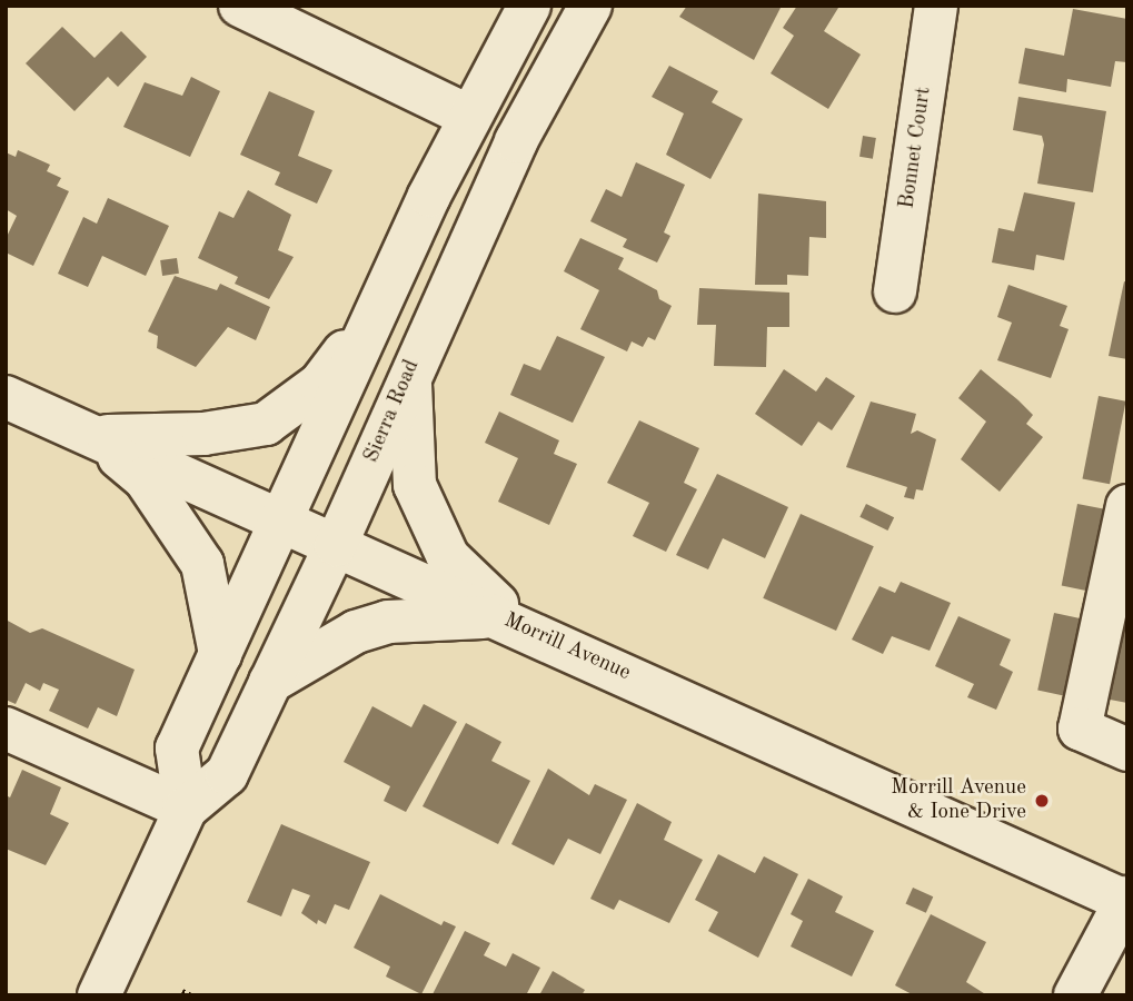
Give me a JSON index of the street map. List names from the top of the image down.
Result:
{
  "streets": {
    "street": ["Bonnet Court", "Sierra Road", "Morrill Avenue"]
  },
  "crossings": [
    ["Sierra Road", "Morrill Avenue"]
  ],
  "places": ["Morrill Avenue & Ione Drive"]
}
